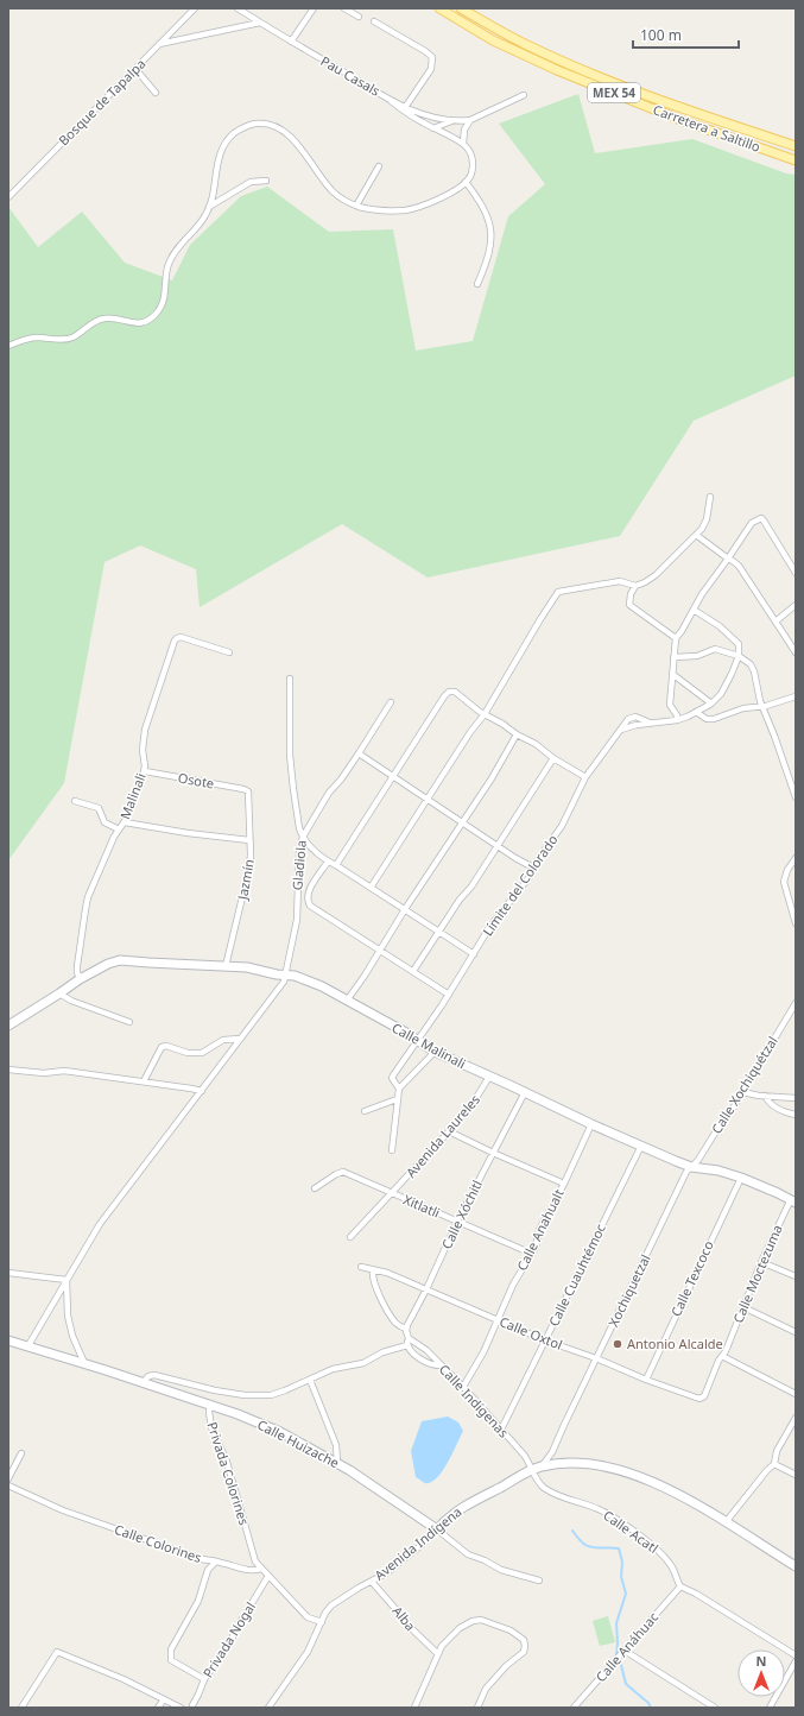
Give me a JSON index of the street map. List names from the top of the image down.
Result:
{
  "streets": {
    "main road": ["MEX 54", "Carretera a Saltillo"],
    "street": [
      "Pau Casals",
      "Bosque de Tapalpa",
      "Osote",
      "Malinali",
      "Gladiola",
      "Jazmín",
      "Límite del Colorado",
      "Calle Malinali",
      "Calle Xochiquétzal",
      "Avenida Laureles",
      "Xitlatli",
      "Calle Xóchitl",
      "Calle Anahualt",
      "Calle Moctezuma",
      "Calle Cuauhtémoc",
      "Calle Texcoco",
      "Xochiquetzal",
      "Calle Oxtol",
      "Calle Indígenas",
      "Calle Huizache",
      "Privada Colorines",
      "Calle Acatl",
      "Calle Colorines",
      "Avenida Indígena",
      "Alba",
      "Privada Nogal",
      "Calle Anáhuac"
    ]
  },
  "crossings": [
    ["Osote", "Malinali"],
    ["Osote", "Jazmín"],
    ["Malinali", "Calle Malinali"],
    ["Gladiola", "Calle Malinali"],
    ["Gladiola", "Calle Huizache"],
    ["Jazmín", "Calle Malinali"],
    ["Límite del Colorado", "Calle Malinali"],
    ["Calle Malinali", "Calle Xochiquétzal"],
    ["Calle Malinali", "Avenida Laureles"],
    ["Calle Malinali", "Calle Xóchitl"],
    ["Calle Malinali", "Calle Anahualt"],
    ["Calle Malinali", "Calle Moctezuma"],
    ["Calle Malinali", "Calle Cuauhtémoc"],
    ["Calle Malinali", "Calle Texcoco"],
    ["Calle Malinali", "Xochiquetzal"],
    ["Calle Xochiquétzal", "Xochiquetzal"],
    ["Avenida Laureles", "Xitlatli"],
    ["Xitlatli", "Calle Xóchitl"],
    ["Xitlatli", "Calle Anahualt"],
    ["Calle Xóchitl", "Calle Oxtol"],
    ["Calle Anahualt", "Calle Oxtol"],
    ["Calle Anahualt", "Calle Indígenas"],
    ["Calle Moctezuma", "Calle Oxtol"],
    ["Calle Cuauhtémoc", "Calle Oxtol"],
    ["Calle Cuauhtémoc", "Calle Indígenas"],
    ["Calle Texcoco", "Calle Oxtol"],
    ["Xochiquetzal", "Calle Oxtol"],
    ["Xochiquetzal", "Avenida Indígena"],
    ["Calle Indígenas", "Calle Acatl"],
    ["Calle Indígenas", "Avenida Indígena"],
    ["Calle Huizache", "Privada Colorines"],
    ["Calle Huizache", "Avenida Indígena"],
    ["Privada Colorines", "Calle Colorines"],
    ["Calle Acatl", "Avenida Indígena"],
    ["Calle Acatl", "Calle Anáhuac"],
    ["Avenida Indígena", "Alba"]
  ],
  "places": ["Antonio Alcalde"],
  "scale_bar": "100 m",
  "north": "top"
}
